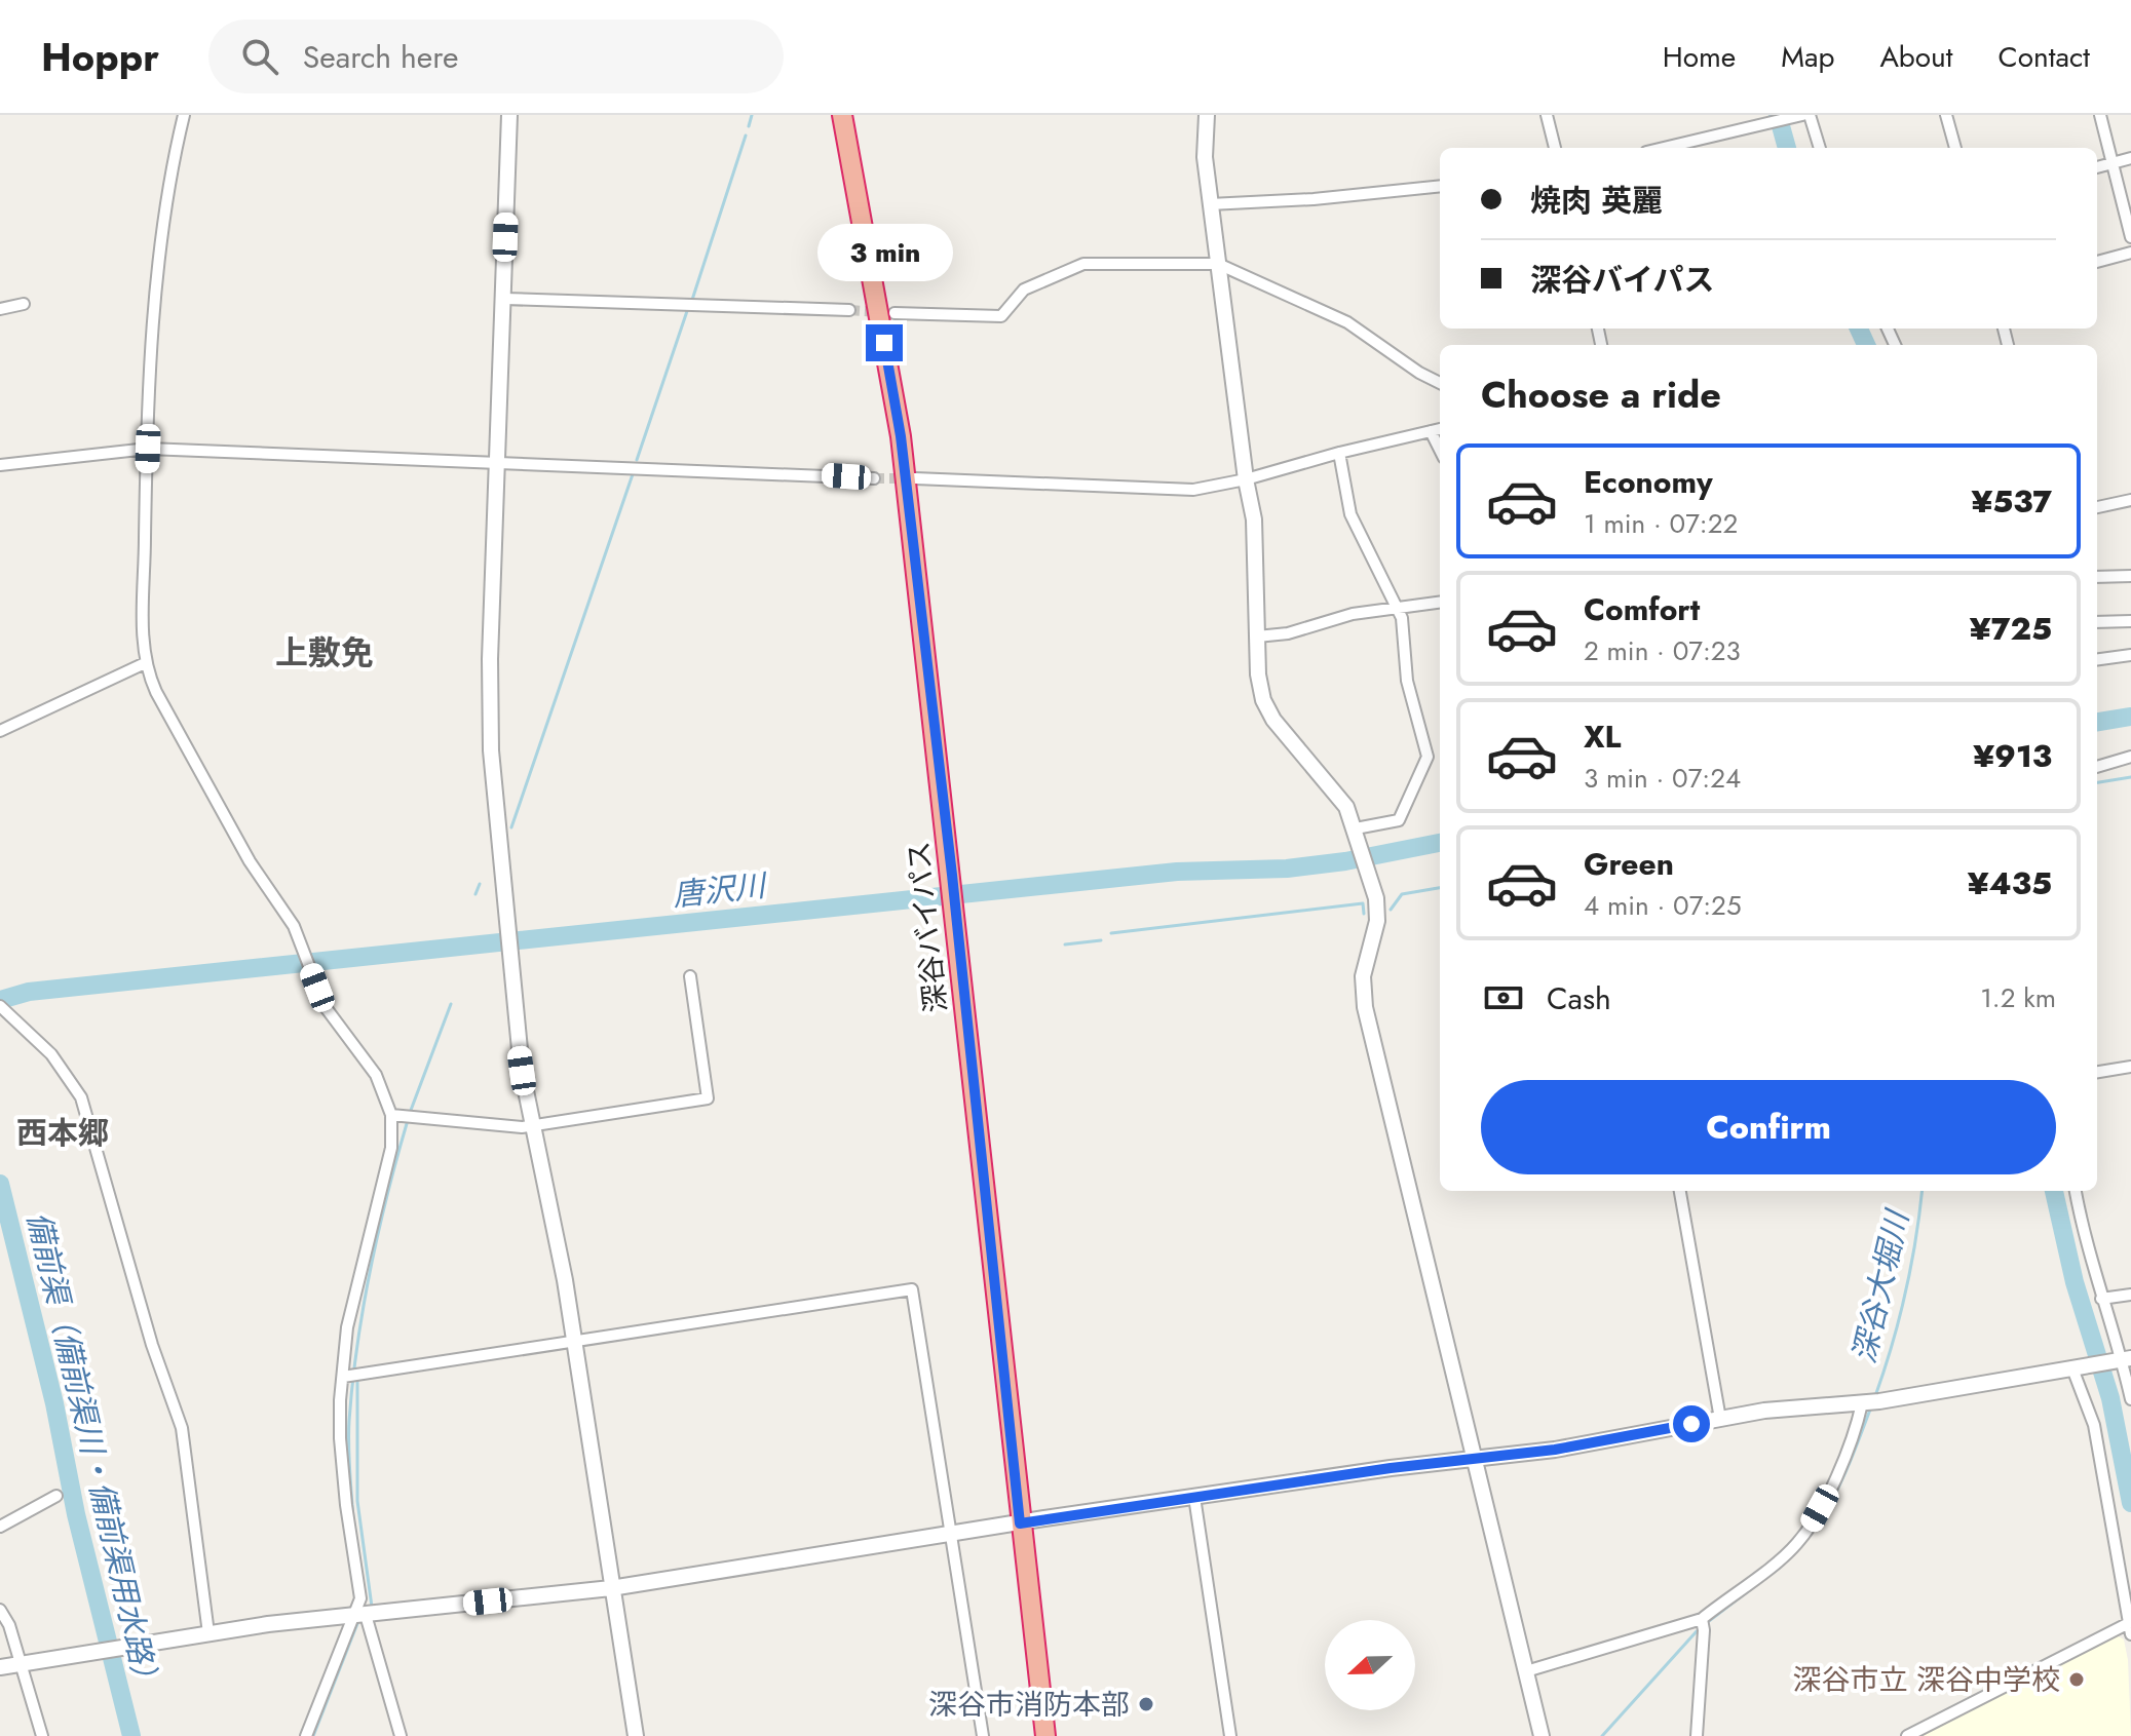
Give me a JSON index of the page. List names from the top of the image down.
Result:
{
  "streets": {
    "highway": ["深谷バイパス"]
  },
  "districts": ["上敷免", "西本郷"],
  "water": ["唐沢川", "深谷大堀川", "備前渠（備前渠川・備前渠用水路）"],
  "places": ["深谷市立 深谷中学校", "深谷市消防本部"],
  "north": "left",
  "page": {
    "header": "Hoppr",
    "search": "Search here",
    "nav": [
      "Home",
      "Map",
      "About",
      "Contact"
    ],
    "banner": ["焼肉 英麗", "深谷バイパス"],
    "bubble": "3 min",
    "heading": "Choose a ride",
    "list": [
      {
        "name": "Economy",
        "note": "1 min · 07:22",
        "value": "¥537"
      },
      {
        "name": "Comfort",
        "note": "2 min · 07:23",
        "value": "¥725"
      },
      {
        "name": "XL",
        "note": "3 min · 07:24",
        "value": "¥913"
      },
      {
        "name": "Green",
        "note": "4 min · 07:25",
        "value": "¥435"
      }
    ],
    "pay": ["Cash", "1.2 km"],
    "buttons": "Confirm"
  }
}
